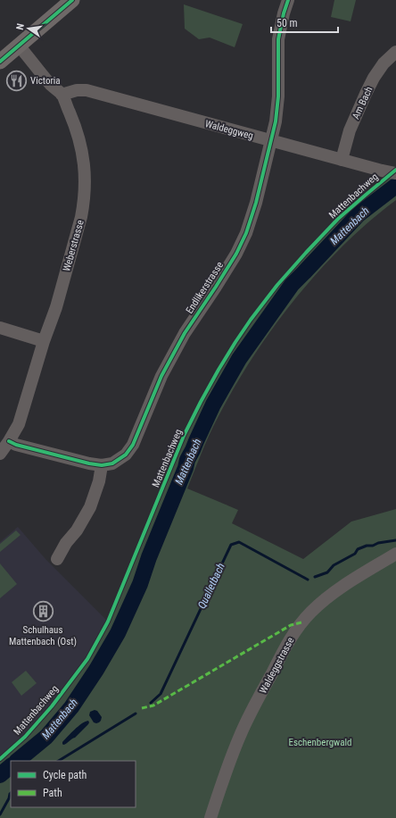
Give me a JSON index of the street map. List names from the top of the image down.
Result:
{
  "streets": {
    "street": [
      "Am Bach",
      "Waldeggweg",
      "Weberstrasse",
      "Endlikerstrasse",
      "Waldeggstrasse"
    ],
    "cycle path": ["Mattenbachweg"]
  },
  "crossings": [
    ["Am Bach", "Waldeggweg"],
    ["Waldeggweg", "Weberstrasse"],
    ["Waldeggweg", "Endlikerstrasse"],
    ["Weberstrasse", "Endlikerstrasse"]
  ],
  "water": ["Mattenbach", "Qualletbach"],
  "parks": ["Eschenbergwald"],
  "places": {
    "restaurant": ["Victoria"],
    "building": ["Schulhaus Mattenbach (Ost)"]
  },
  "legend": ["Cycle path", "Path"],
  "scale_bar": "50 m",
  "north": "left"
}
